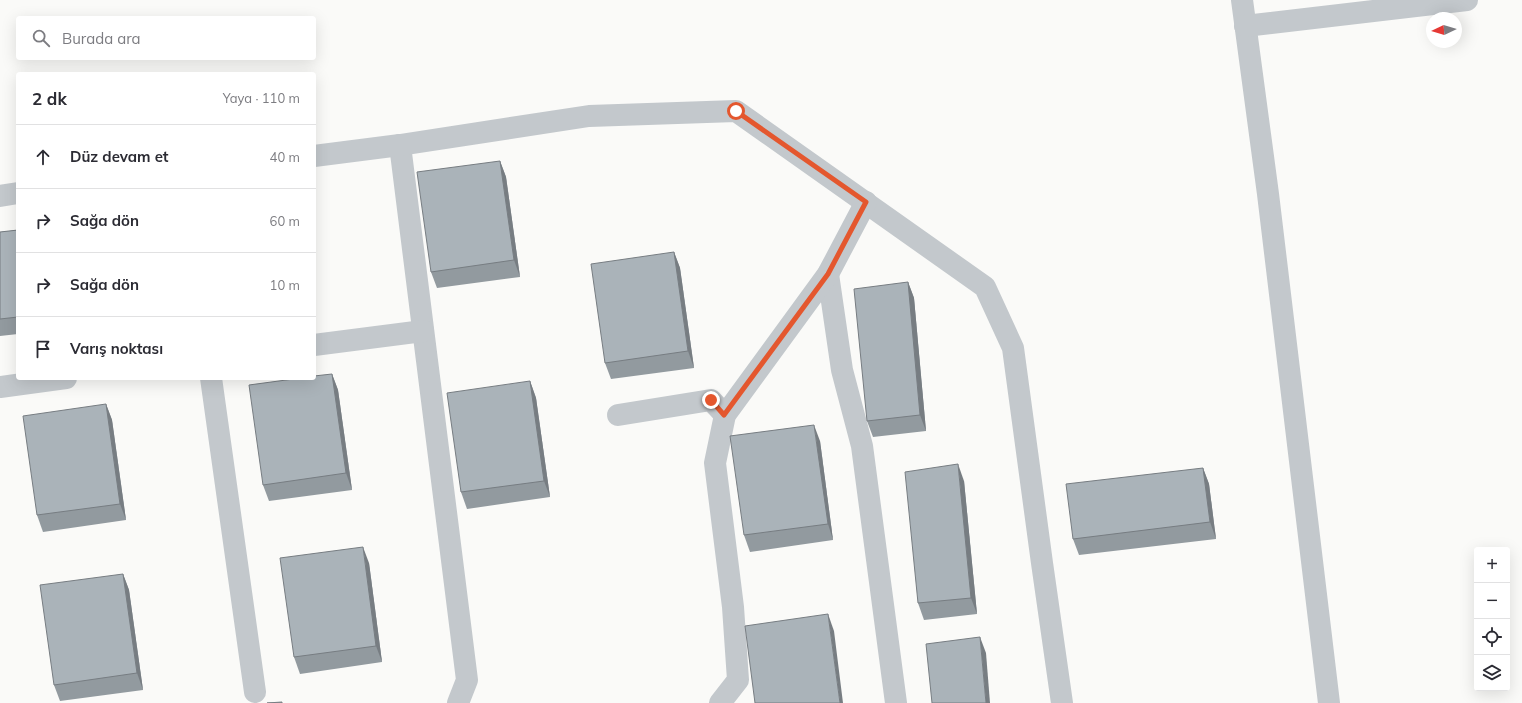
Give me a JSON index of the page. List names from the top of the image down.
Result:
{
  "north": "left",
  "page": {
    "search": "Burada ara",
    "heading": ["2 dk", "Yaya · 110 m"],
    "list": [
      ["Düz devam et", "40 m"],
      ["Sağa dön", "60 m"],
      ["Sağa dön", "10 m"],
      "Varış noktası"
    ],
    "map_buttons": ["+", "−"]
  }
}
